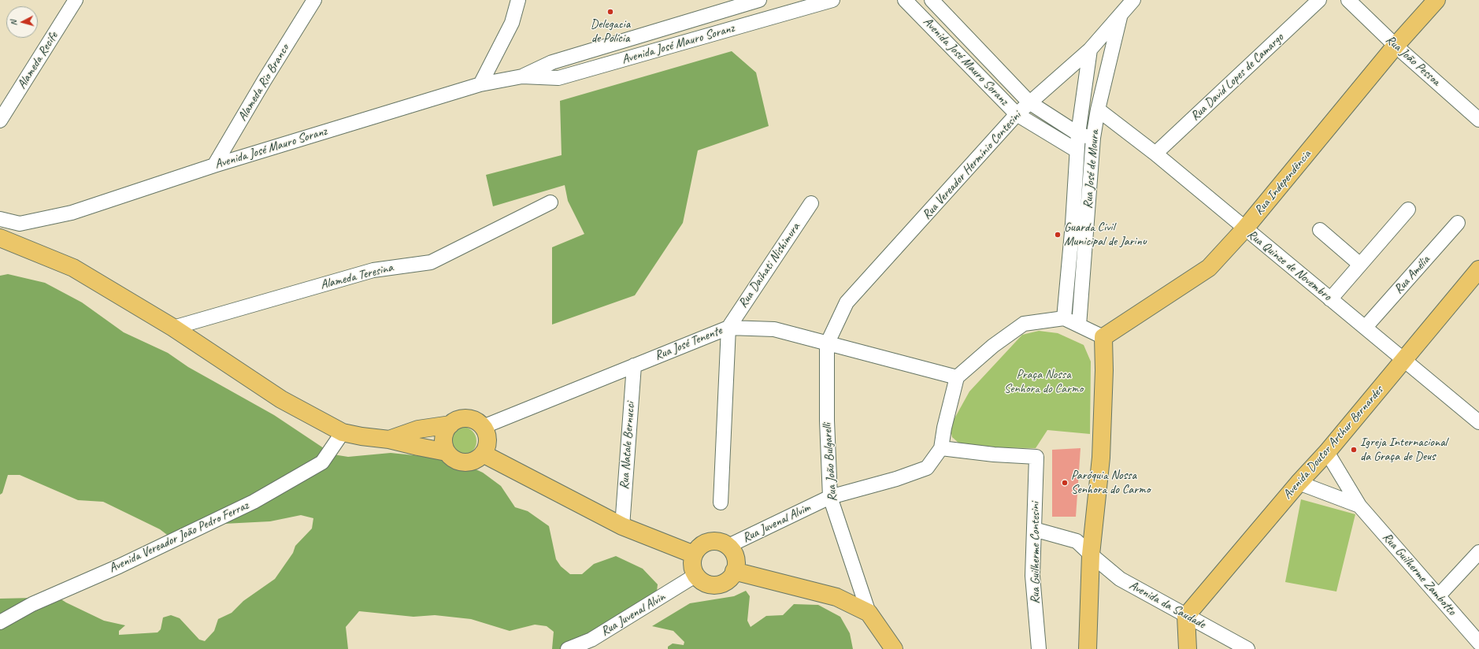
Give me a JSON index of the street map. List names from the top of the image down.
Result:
{
  "streets": {
    "main road": ["Rua Independência", "Avenida Doutor Arthur Bernardes"],
    "street": [
      "Avenida José Mauro Soranz",
      "Alameda Recife",
      "Rua João Pessoa",
      "Rua David Lopes de Camargo",
      "Alameda Rio Branco",
      "Rua Vereador Hermínio Contesini",
      "Rua José de Moura",
      "Rua Daihati Nishimura",
      "Rua Quinze de Novembro",
      "Rua Amélia",
      "Alameda Teresina",
      "Rua José Tenente",
      "Rua Natale Bernucci",
      "Rua João Bulgarelli",
      "Rua Juvenal Alvim",
      "Avenida Vereador João Pedro Ferraz",
      "Rua Guilherme Contesini",
      "Rua Guilherme Zambotto",
      "Avenida da Saudade",
      "Rua Juvenal Alvin"
    ]
  },
  "crossings": [
    ["Avenida José Mauro Soranz", "Alameda Rio Branco"],
    ["Avenida José Mauro Soranz", "Rua Vereador Hermínio Contesini"],
    ["Avenida José Mauro Soranz", "Rua José de Moura"],
    ["Rua João Pessoa", "Rua Independência"],
    ["Rua David Lopes de Camargo", "Rua Quinze de Novembro"],
    ["Rua Vereador Hermínio Contesini", "Rua José de Moura"],
    ["Rua Vereador Hermínio Contesini", "Rua José Tenente"],
    ["Rua Vereador Hermínio Contesini", "Rua João Bulgarelli"],
    ["Rua José de Moura", "Rua Quinze de Novembro"],
    ["Rua Independência", "Rua Quinze de Novembro"],
    ["Rua Daihati Nishimura", "Rua José Tenente"],
    ["Rua Quinze de Novembro", "Rua Amélia"],
    ["Rua Quinze de Novembro", "Avenida Doutor Arthur Bernardes"],
    ["Rua José Tenente", "Rua Natale Bernucci"],
    ["Rua José Tenente", "Rua João Bulgarelli"],
    ["Avenida Doutor Arthur Bernardes", "Rua Guilherme Zambotto"],
    ["Avenida Doutor Arthur Bernardes", "Avenida da Saudade"],
    ["Rua João Bulgarelli", "Rua Juvenal Alvim"],
    ["Rua Juvenal Alvim", "Rua Guilherme Contesini"],
    ["Rua Juvenal Alvim", "Rua Juvenal Alvin"],
    ["Rua Guilherme Contesini", "Avenida da Saudade"]
  ],
  "parks": ["Praça Nossa Senhora do Carmo"],
  "places": [
    "Delegacia de Polícia",
    "Guarda Civil Municipal de Jarinu",
    "Igreja Internacional da Graça de Deus",
    "Paróquia Nossa Senhora do Carmo"
  ],
  "north": "left"
}
